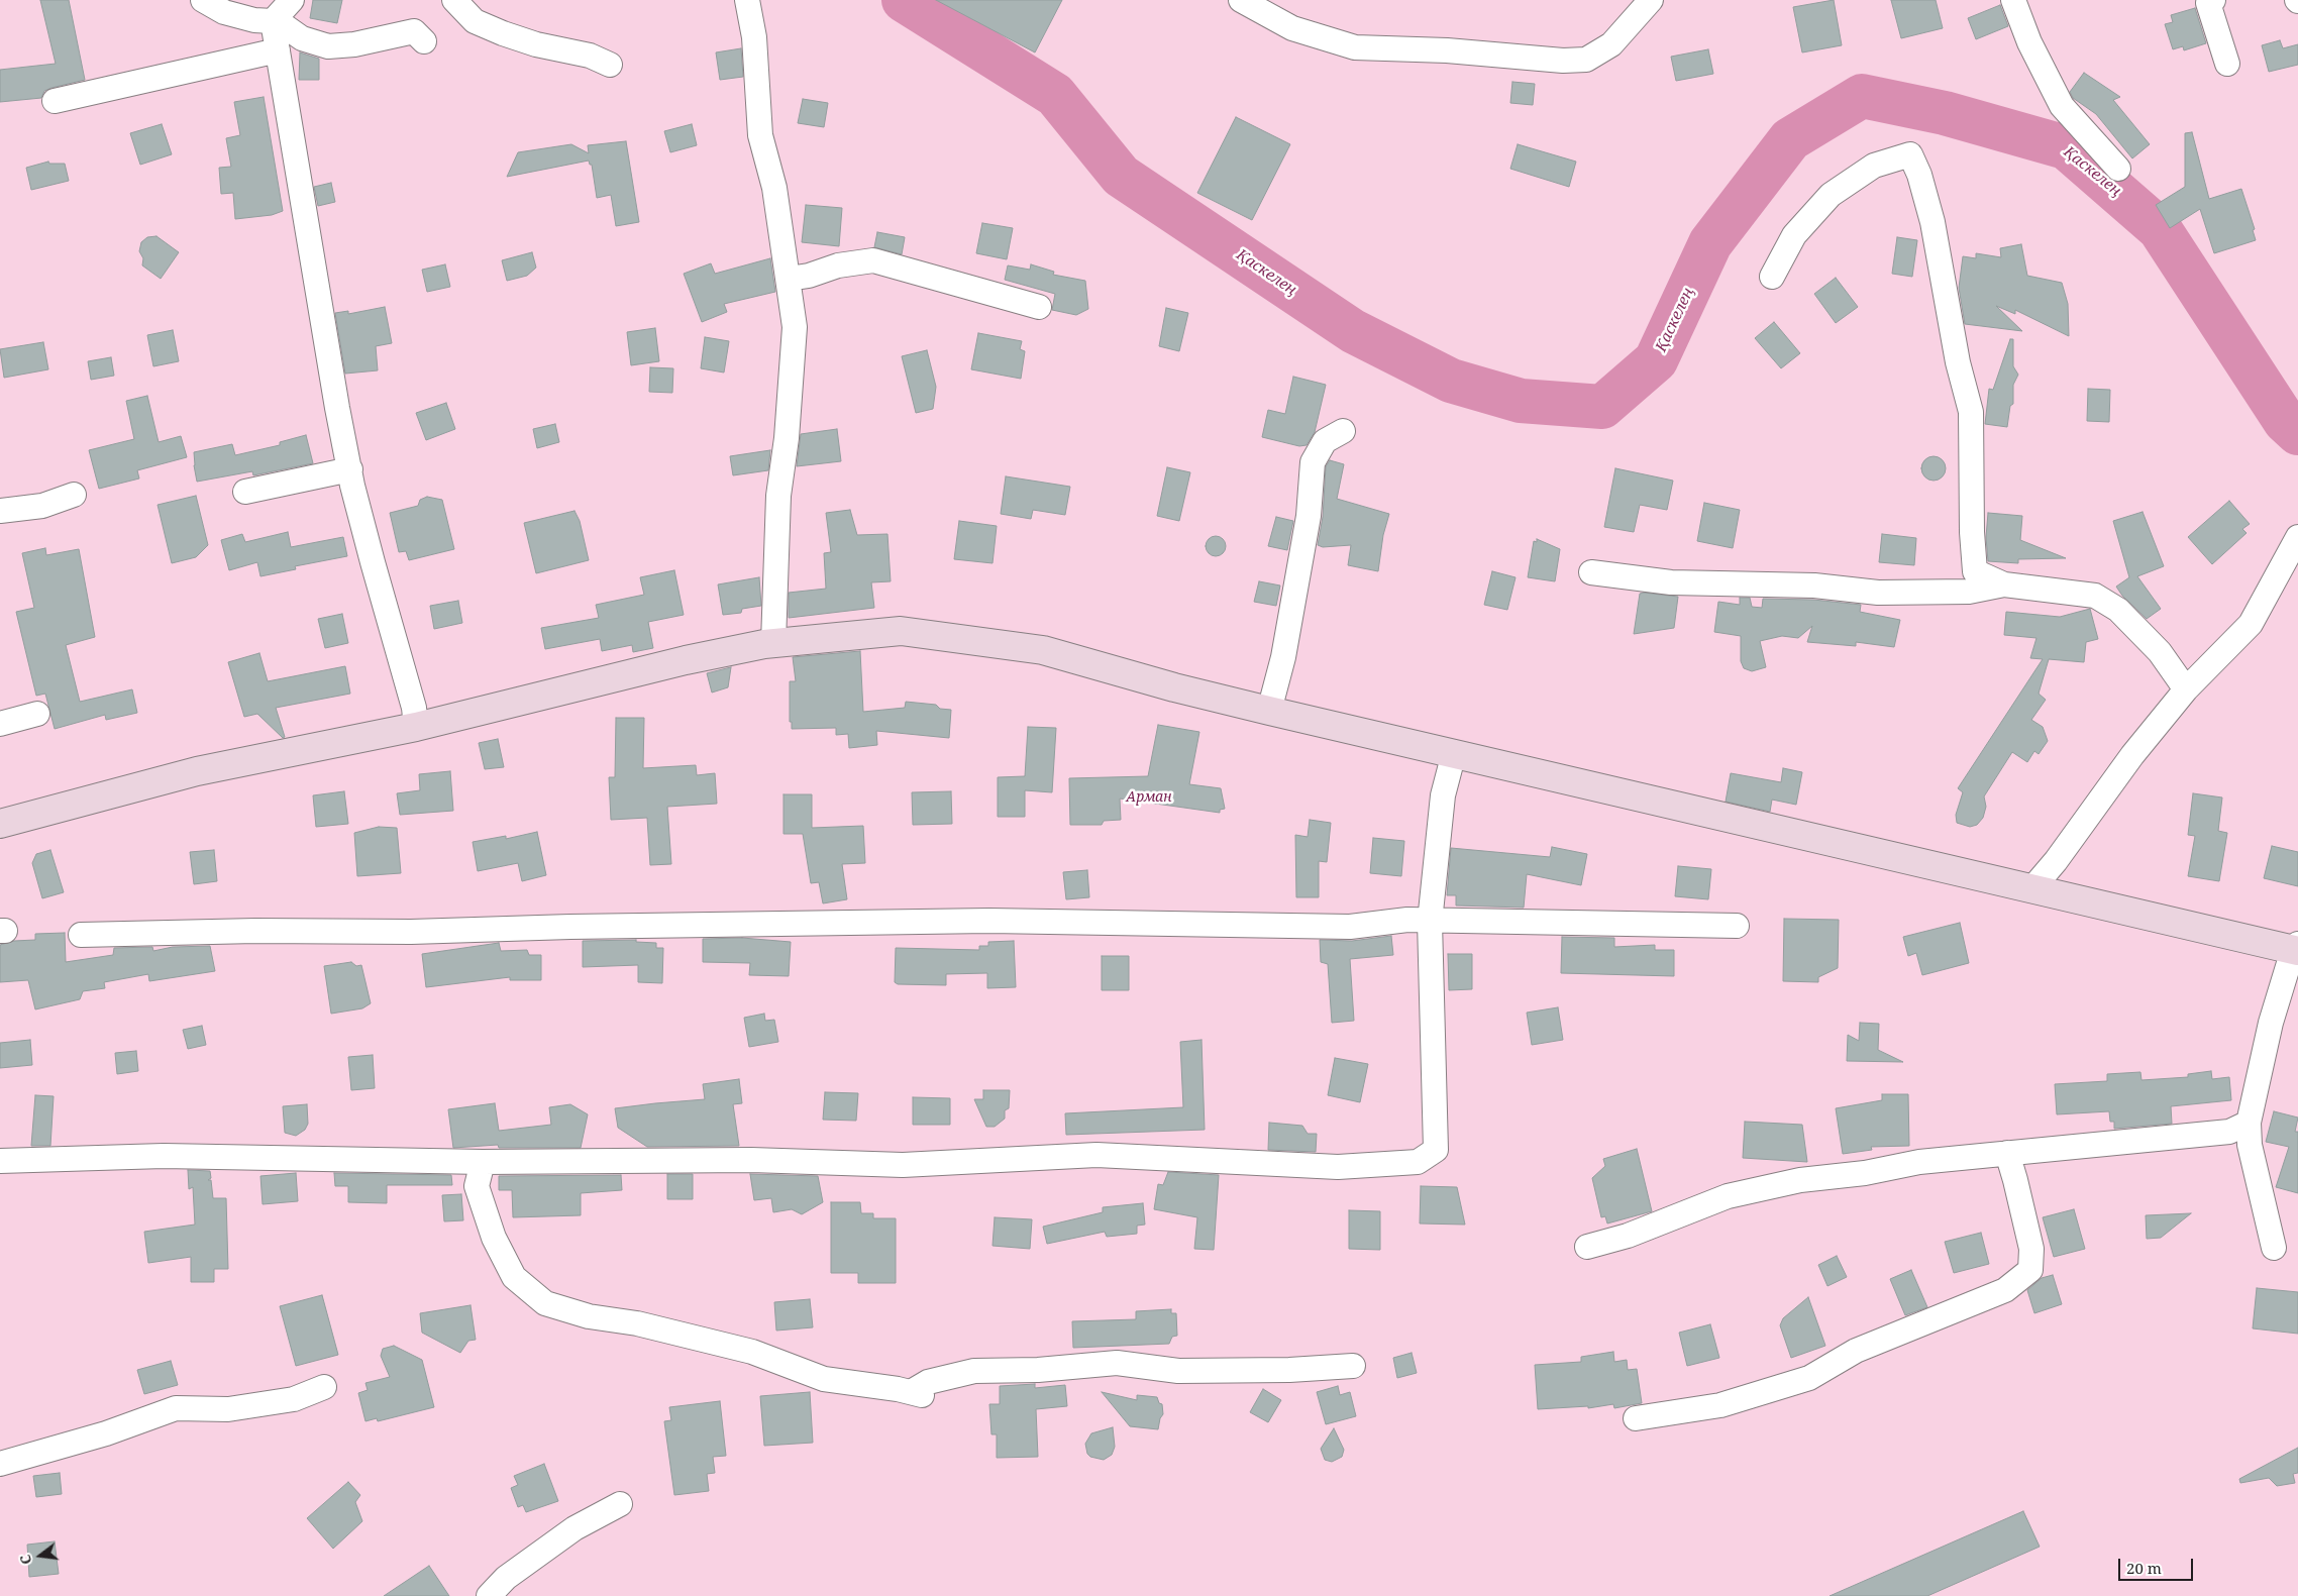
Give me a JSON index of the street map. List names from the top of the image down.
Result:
{
  "water": ["Қаскелең"],
  "parks": ["Арман"],
  "scale_bar": "20 m",
  "north": "left"
}
